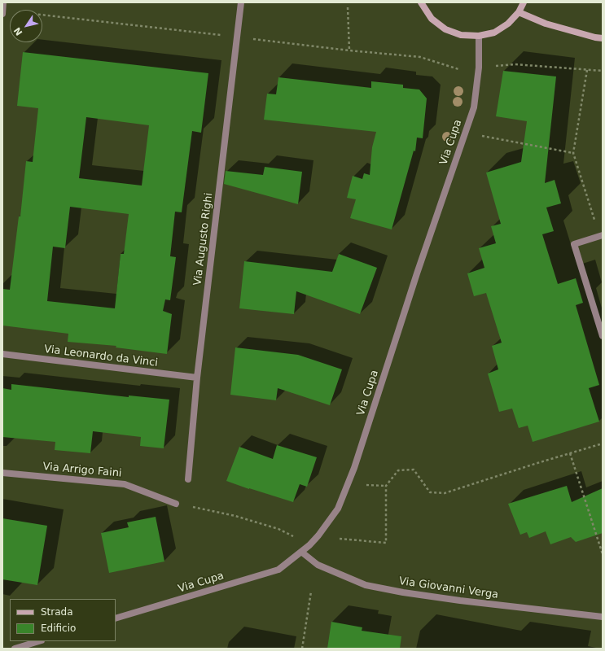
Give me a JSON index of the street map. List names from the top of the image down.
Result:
{
  "streets": {
    "street": [
      "Via Cupa",
      "Via Augusto Righi",
      "Via Leonardo da Vinci",
      "Via Arrigo Faini",
      "Via Giovanni Verga"
    ]
  },
  "crossings": [
    ["Via Cupa", "Via Giovanni Verga"],
    ["Via Augusto Righi", "Via Leonardo da Vinci"]
  ],
  "legend": ["Strada", "Edificio"],
  "north": "bottom left"
}
